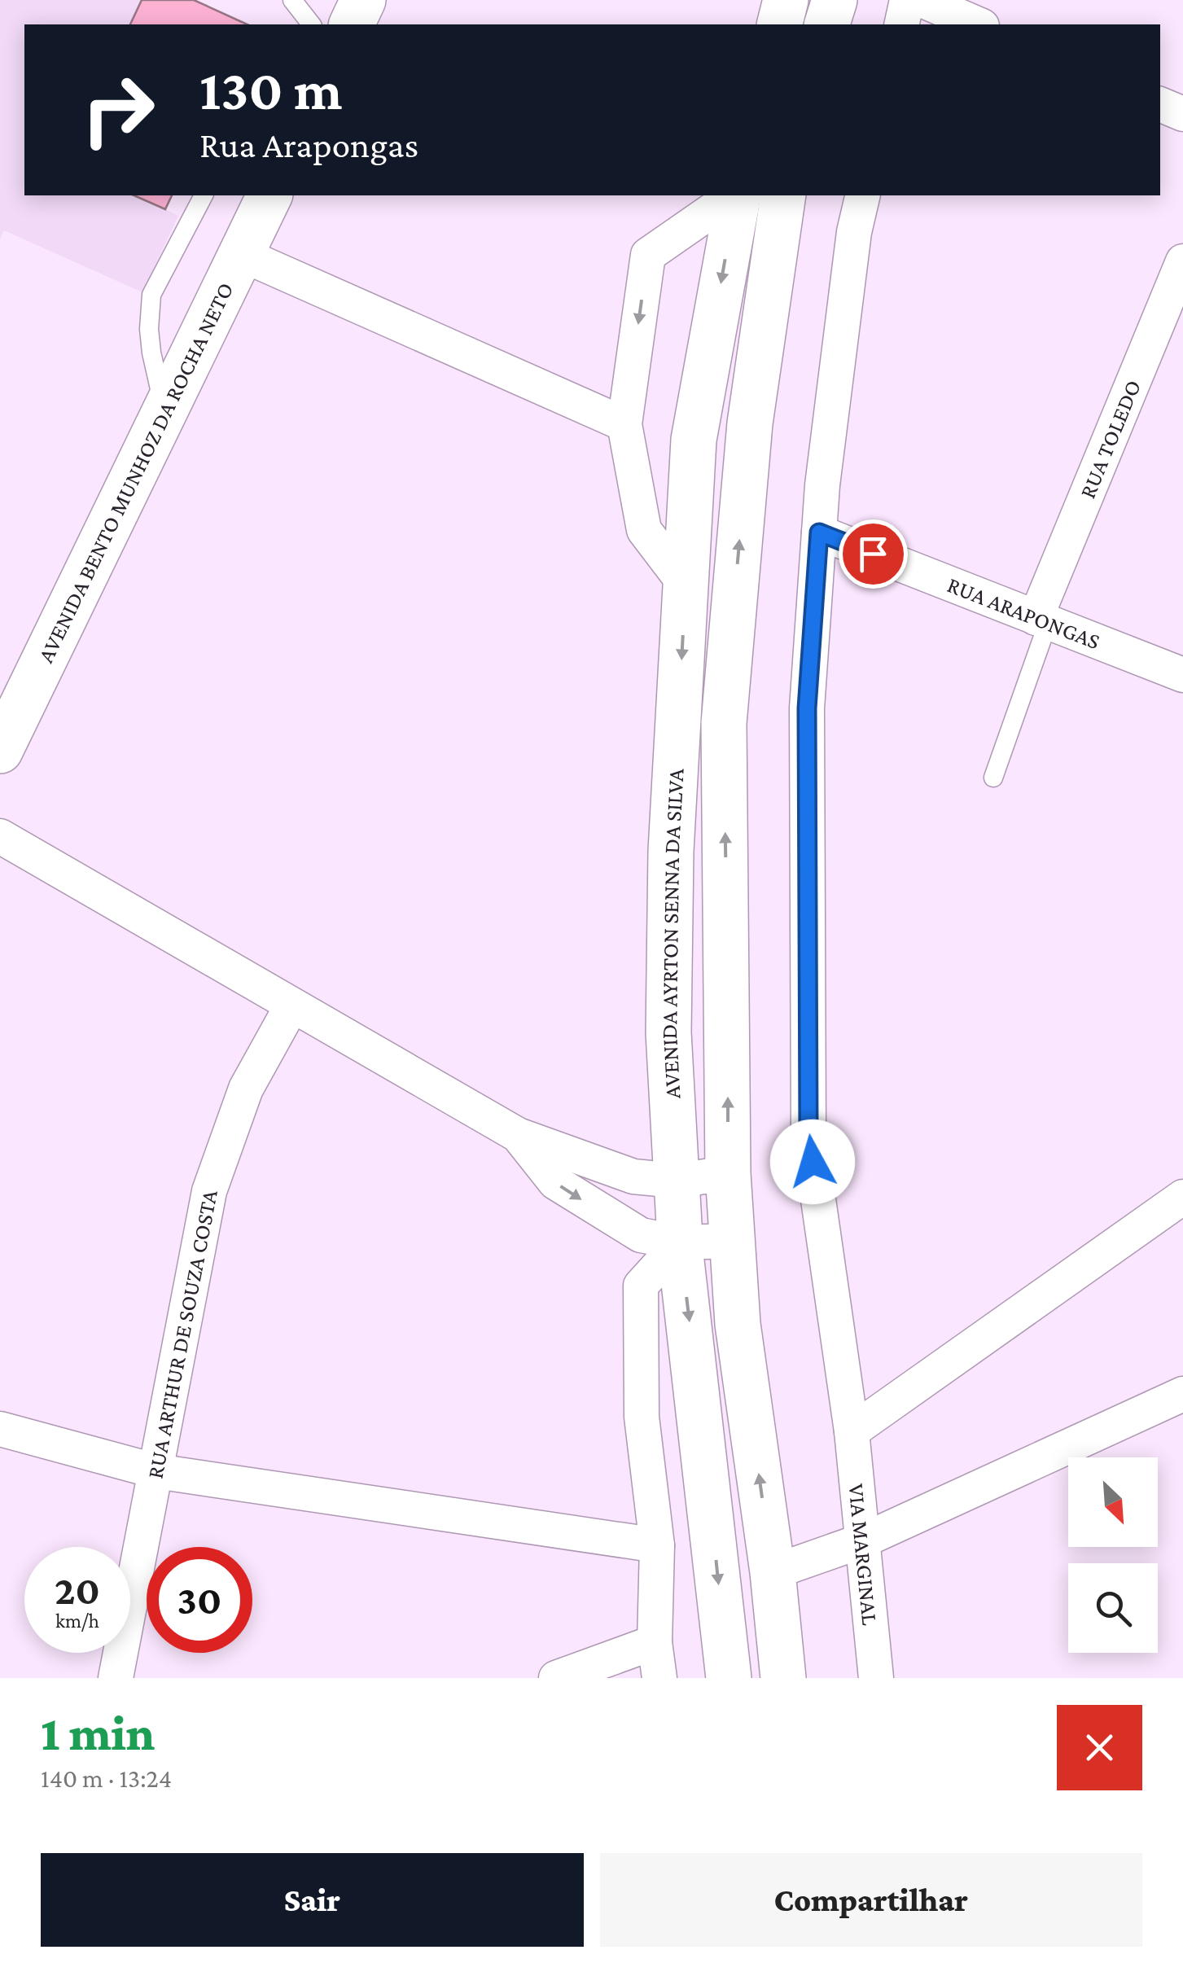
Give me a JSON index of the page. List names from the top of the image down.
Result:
{
  "streets": {
    "main road": ["AVENIDA BENTO MUNHOZ DA ROCHA NETO", "AVENIDA AYRTON SENNA DA SILVA"],
    "street": [
      "RUA TOLEDO",
      "RUA ARAPONGAS",
      "RUA ARTHUR DE SOUZA COSTA",
      "VIA MARGINAL"
    ]
  },
  "crossings": [
    ["RUA TOLEDO", "RUA ARAPONGAS"],
    ["RUA ARAPONGAS", "VIA MARGINAL"]
  ],
  "north": "bottom right",
  "page": {
    "turn": ["130 m", "Rua Arapongas"],
    "speed": "20 km/h",
    "limit": "30",
    "heading": ["1 min", "140 m · 13:24"],
    "buttons": ["Sair", "Compartilhar"]
  }
}
